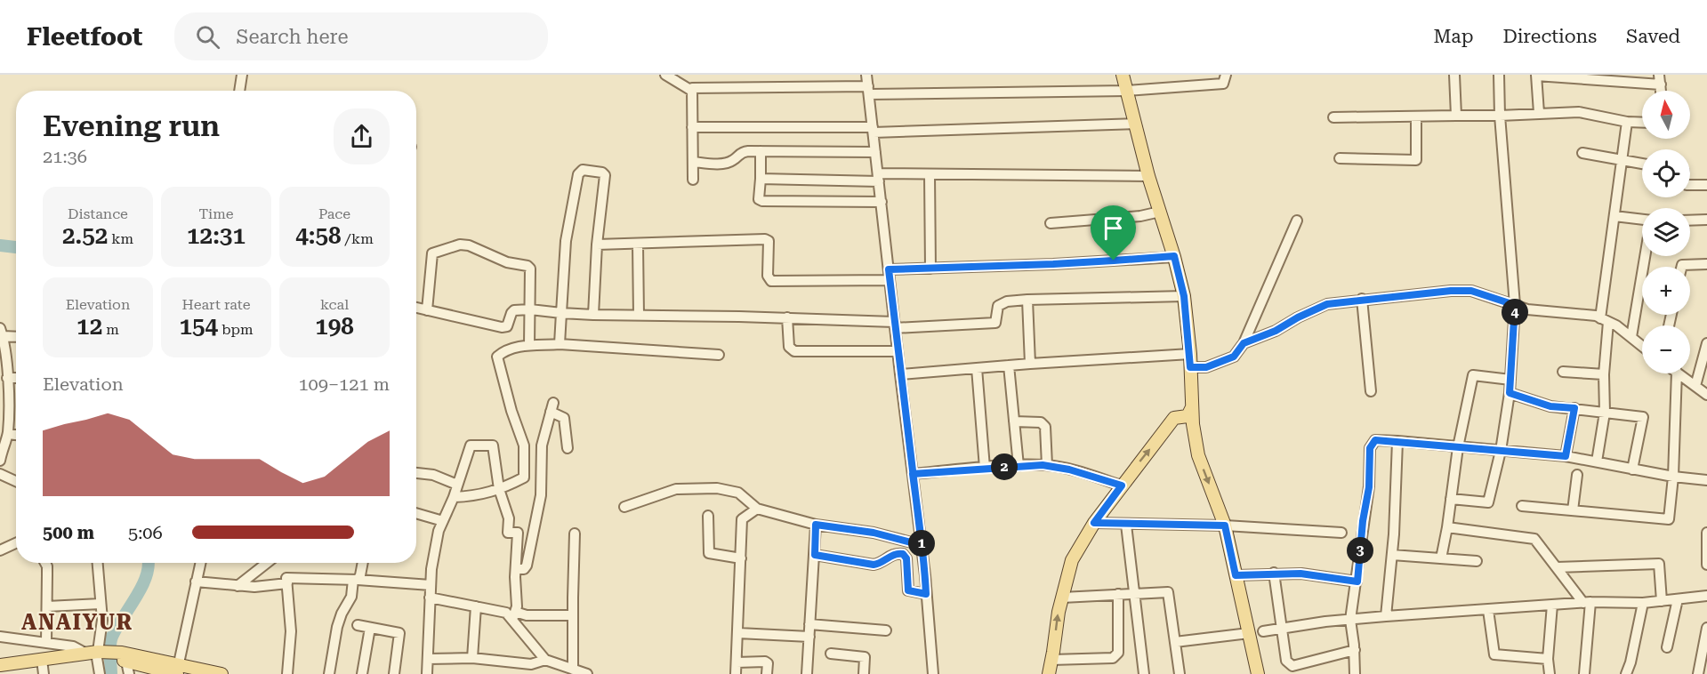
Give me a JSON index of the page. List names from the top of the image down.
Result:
{
  "districts": ["ANAIYUR"],
  "north": "top",
  "page": {
    "header": "Fleetfoot",
    "search": "Search here",
    "nav": ["Map", "Directions", "Saved"],
    "map_buttons": ["+", "−"],
    "heading": ["Evening run", "21:36"],
    "stats": [
      ["Distance", "2.52 km"],
      ["Time", "12:31"],
      ["Pace", "4:58 /km"],
      ["Elevation", "12 m"],
      ["Heart rate", "154 bpm"],
      ["kcal", "198"]
    ],
    "pins": [
      "4",
      "2",
      "1",
      "3"
    ],
    "chart": ["Elevation", "109–121 m"],
    "list": [
      {
        "name": "500 m",
        "note": "5:06"
      }
    ]
  }
}
